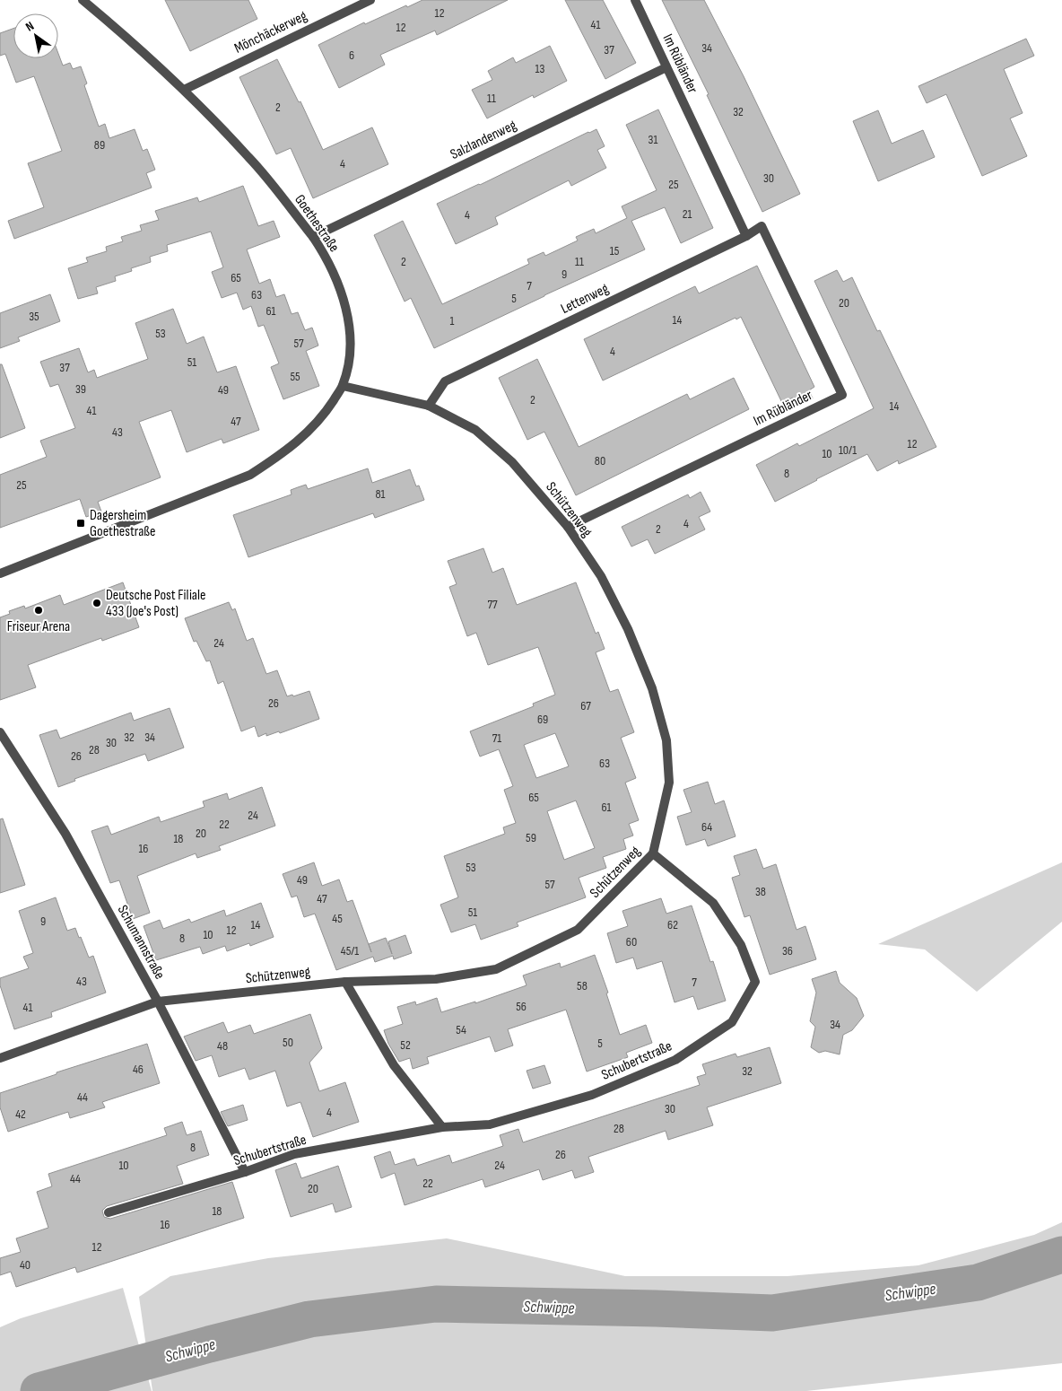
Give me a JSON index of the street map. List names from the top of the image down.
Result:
{
  "streets": {
    "street": [
      "Mönchäckerweg",
      "Im Rübländer",
      "Salzlandenweg",
      "Goethestraße",
      "Lettenweg",
      "Schützenweg",
      "Schumannstraße",
      "Schubertstraße"
    ]
  },
  "crossings": [
    ["Mönchäckerweg", "Goethestraße"],
    ["Im Rübländer", "Salzlandenweg"],
    ["Im Rübländer", "Lettenweg"],
    ["Im Rübländer", "Schützenweg"],
    ["Salzlandenweg", "Goethestraße"],
    ["Goethestraße", "Schützenweg"],
    ["Lettenweg", "Schützenweg"],
    ["Schützenweg", "Schumannstraße"],
    ["Schützenweg", "Schubertstraße"],
    ["Schumannstraße", "Schubertstraße"]
  ],
  "water": ["Schwippe"],
  "places": {
    "transit": ["Dagersheim Goethestraße"],
    "other": ["Deutsche Post Filiale 433 (Joe's Post)", "Friseur Arena"]
  },
  "house_numbers": [
    "12",
    "41",
    "12",
    "34",
    "37",
    "6",
    "13",
    "11",
    "2",
    "32",
    "31",
    "89",
    "4",
    "30",
    "25",
    "21",
    "4",
    "15",
    "2",
    "11",
    "9",
    "65",
    "7",
    "63",
    "5",
    "20",
    "61",
    "35",
    "14",
    "1",
    "53",
    "57",
    "4",
    "51",
    "37",
    "55",
    "39",
    "49",
    "2",
    "14",
    "41",
    "47",
    "43",
    "12",
    "10/1",
    "10",
    "80",
    "8",
    "25",
    "81",
    "4",
    "2",
    "77",
    "24",
    "26",
    "67",
    "69",
    "32",
    "34",
    "71",
    "30",
    "28",
    "26",
    "63",
    "65",
    "61",
    "24",
    "22",
    "64",
    "20",
    "59",
    "18",
    "16",
    "53",
    "49",
    "57",
    "38",
    "47",
    "51",
    "45",
    "9",
    "14",
    "62",
    "12",
    "10",
    "8",
    "60",
    "45/1",
    "36",
    "43",
    "7",
    "58",
    "56",
    "41",
    "34",
    "54",
    "50",
    "5",
    "52",
    "48",
    "46",
    "32",
    "44",
    "30",
    "4",
    "42",
    "28",
    "8",
    "26",
    "10",
    "24",
    "44",
    "22",
    "20",
    "18",
    "16",
    "12",
    "40"
  ],
  "north": "top left"
}
